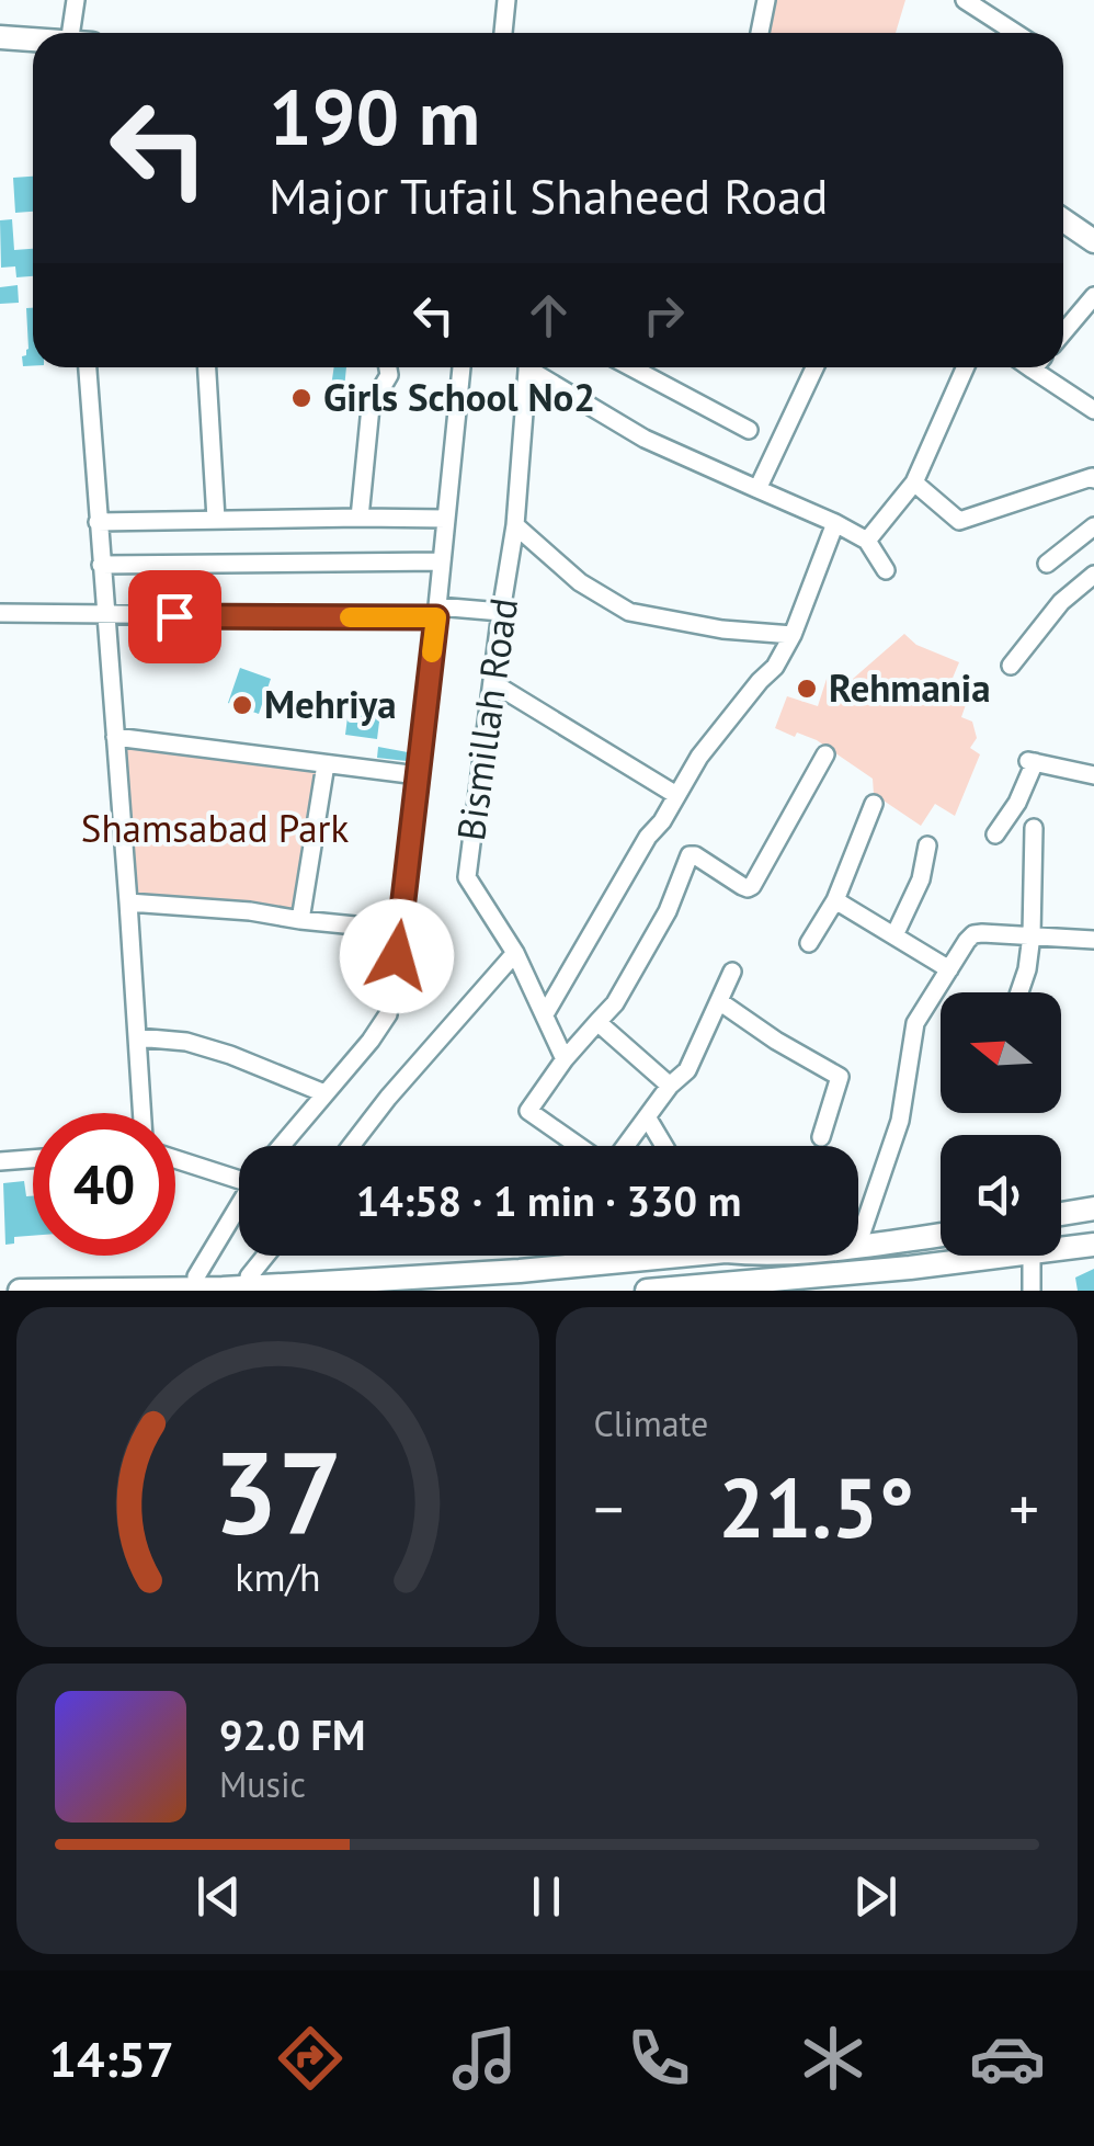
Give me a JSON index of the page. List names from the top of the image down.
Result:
{
  "streets": {
    "street": ["Bismillah Road"]
  },
  "parks": ["Shamsabad Park"],
  "places": ["Girls School No2", "Rehmania", "Mehriya"],
  "north": "left",
  "page": {
    "turn": ["190 m", "Major Tufail Shaheed Road"],
    "limit": "40",
    "trip": "14:58 · 1 min · 330 m",
    "tile": "Climate",
    "heat": ["−", "21.5°", "+"],
    "song": ["92.0 FM", "Music"],
    "tabs": "14:57",
    "gauge": ["37", "km/h"]
  }
}
